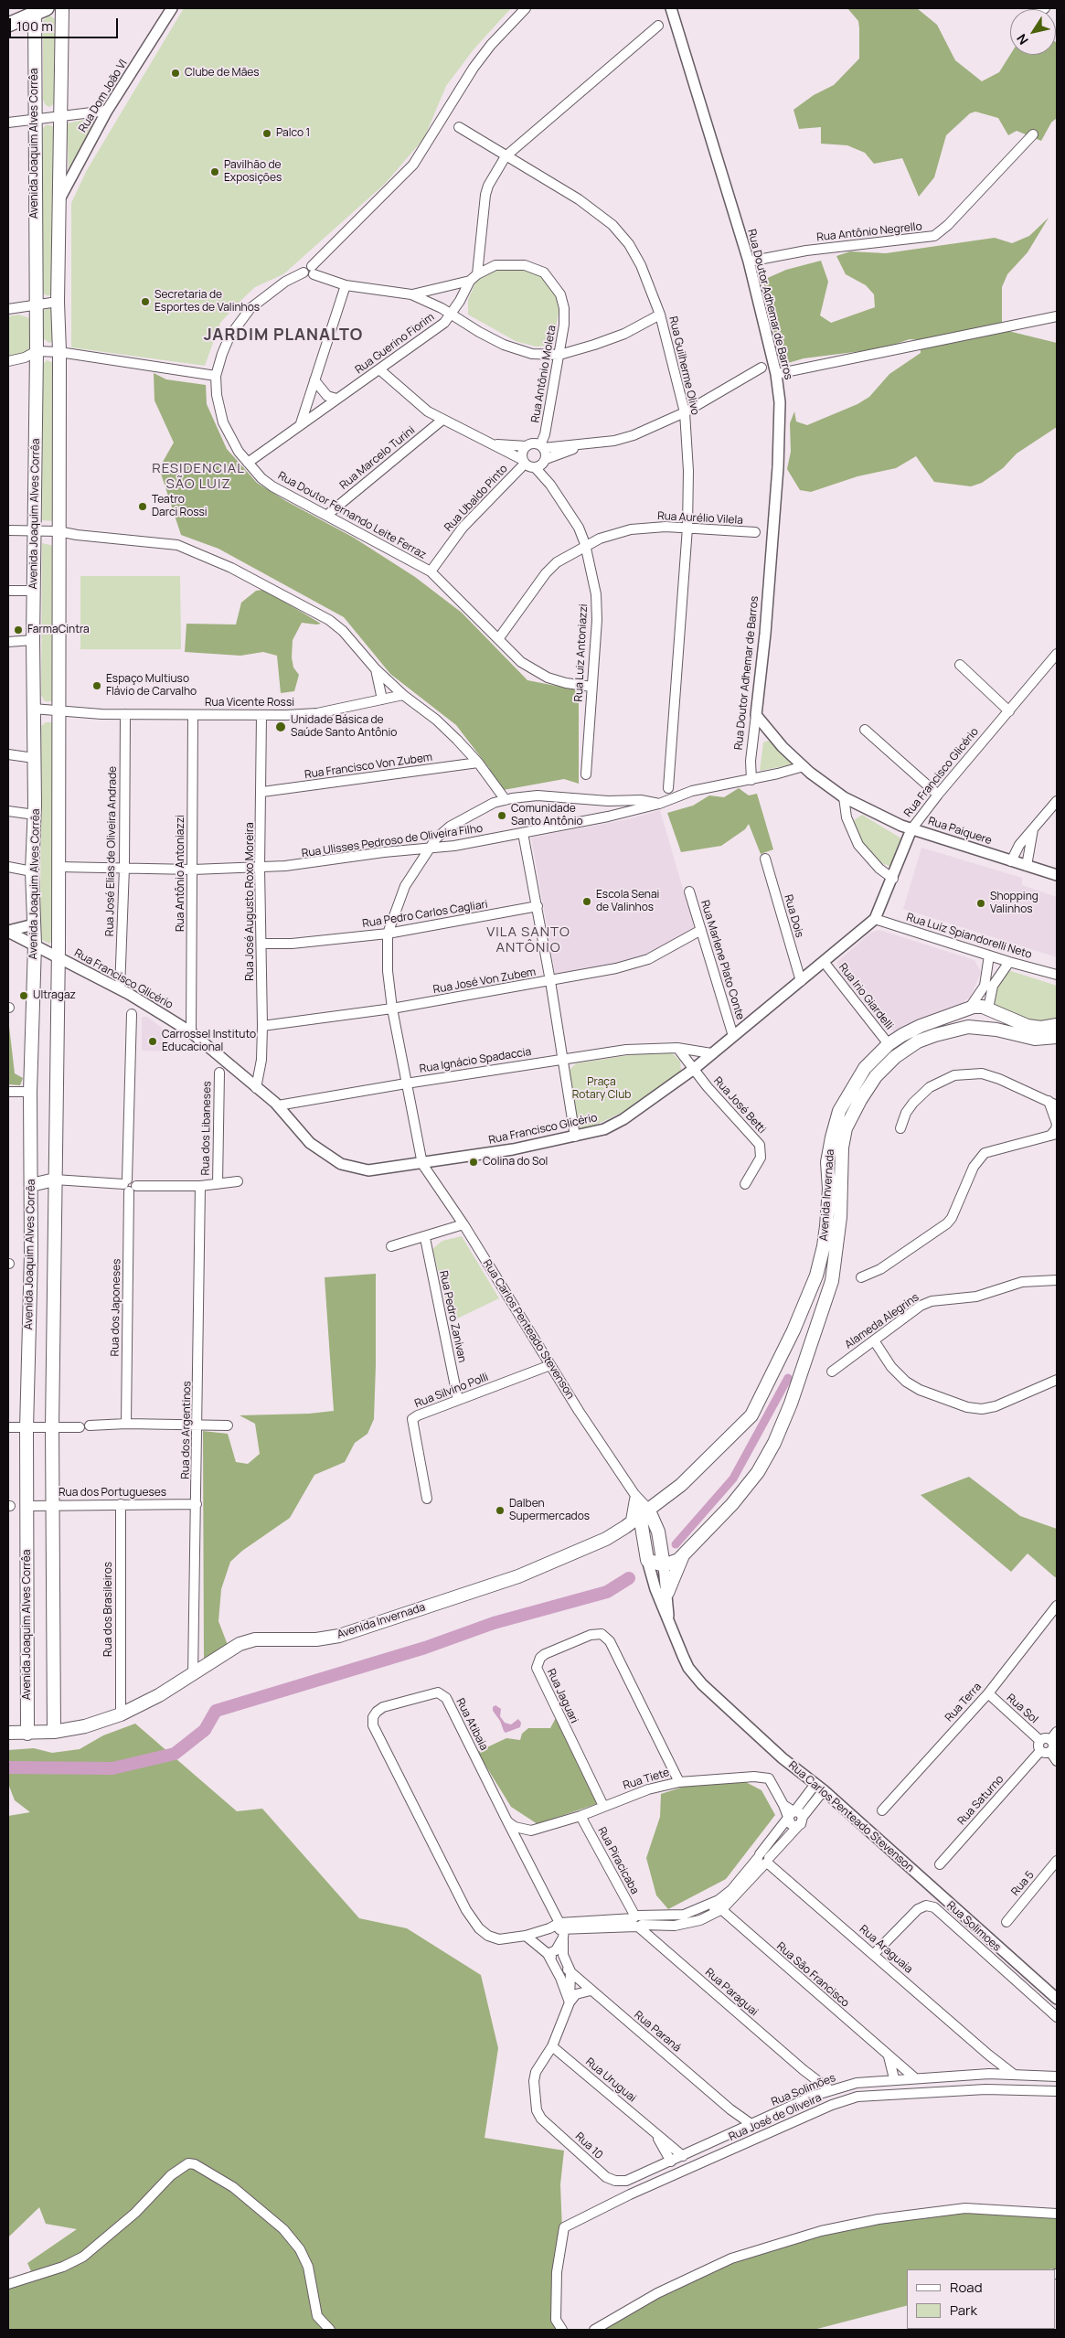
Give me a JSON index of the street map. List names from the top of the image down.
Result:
{
  "streets": {
    "main road": ["Avenida Joaquim Alves Corrêa", "Avenida Invernada", "Rua Carlos Penteado Stevenson"],
    "street": [
      "Rua Dom João VI",
      "Rua Antônio Negrello",
      "Rua Doutor Adhemar de Barros",
      "Rua Guerino Fiorim",
      "Rua Guilherme Olivo",
      "Rua Antônio Moleta",
      "Rua Marcelo Turini",
      "Rua Ubaldo Pinto",
      "Rua Doutor Fernando Leite Ferraz",
      "Rua Aurélio Vilela",
      "Rua Luiz Antoniazzi",
      "Rua Vicente Rossi",
      "Rua Francisco Von Zubem",
      "Rua Francisco Glicério",
      "Rua Paiquere",
      "Rua Ulisses Pedroso de Oliveira Filho",
      "Rua José Elias de Oliveira Andrade",
      "Rua Antônio Antoniazzi",
      "Rua José Augusto Roxo Moreira",
      "Rua Pedro Carlos Cagliari",
      "Rua Dois",
      "Rua Luiz Spiandorelli Neto",
      "Rua Marlene Plato Conte",
      "Rua José Von Zubem",
      "Rua Irio Giardelli",
      "Rua Ignácio Spadaccia",
      "Rua José Betti",
      "Rua dos Libaneses",
      "Rua dos Japoneses",
      "Rua Pedro Zanivan",
      "Alameda Alegrins",
      "Rua Silvino Polli",
      "Rua dos Argentinos",
      "Rua dos Portugueses",
      "Rua dos Brasileiros",
      "Rua Jaguari",
      "Rua Terra",
      "Rua Sol",
      "Rua Atibaia",
      "Rua Tiete",
      "Rua Saturno",
      "Rua Piracicaba",
      "Rua 5",
      "Rua Solimoes",
      "Rua Araguaia",
      "Rua São Francisco",
      "Rua Paraguai",
      "Rua Paraná",
      "Rua Uruguai",
      "Rua Solimões",
      "Rua José de Oliveira",
      "Rua 10"
    ]
  },
  "crossings": [
    ["Rua Dom João VI", "Avenida Joaquim Alves Corrêa"],
    ["Avenida Joaquim Alves Corrêa", "Rua Vicente Rossi"],
    ["Avenida Joaquim Alves Corrêa", "Rua Francisco Glicério"],
    ["Avenida Joaquim Alves Corrêa", "Rua Ulisses Pedroso de Oliveira Filho"],
    ["Avenida Joaquim Alves Corrêa", "Avenida Invernada"],
    ["Avenida Joaquim Alves Corrêa", "Rua dos Portugueses"],
    ["Rua Antônio Negrello", "Rua Doutor Adhemar de Barros"],
    ["Rua Doutor Adhemar de Barros", "Rua Paiquere"],
    ["Rua Doutor Adhemar de Barros", "Rua Ulisses Pedroso de Oliveira Filho"],
    ["Rua Guerino Fiorim", "Rua Guilherme Olivo"],
    ["Rua Guerino Fiorim", "Rua Antônio Moleta"],
    ["Rua Guerino Fiorim", "Rua Doutor Fernando Leite Ferraz"],
    ["Rua Guilherme Olivo", "Rua Aurélio Vilela"],
    ["Rua Antônio Moleta", "Rua Ubaldo Pinto"],
    ["Rua Antônio Moleta", "Rua Luiz Antoniazzi"],
    ["Rua Marcelo Turini", "Rua Doutor Fernando Leite Ferraz"],
    ["Rua Ubaldo Pinto", "Rua Doutor Fernando Leite Ferraz"],
    ["Rua Ubaldo Pinto", "Rua Luiz Antoniazzi"],
    ["Rua Doutor Fernando Leite Ferraz", "Rua Aurélio Vilela"],
    ["Rua Doutor Fernando Leite Ferraz", "Rua Luiz Antoniazzi"],
    ["Rua Aurélio Vilela", "Rua Luiz Antoniazzi"],
    ["Rua Vicente Rossi", "Rua José Elias de Oliveira Andrade"],
    ["Rua Vicente Rossi", "Rua Antônio Antoniazzi"],
    ["Rua Vicente Rossi", "Rua José Augusto Roxo Moreira"],
    ["Rua Francisco Von Zubem", "Rua José Augusto Roxo Moreira"],
    ["Rua Francisco Glicério", "Rua Paiquere"],
    ["Rua Francisco Glicério", "Rua José Elias de Oliveira Andrade"],
    ["Rua Francisco Glicério", "Rua Antônio Antoniazzi"],
    ["Rua Francisco Glicério", "Rua José Augusto Roxo Moreira"],
    ["Rua Francisco Glicério", "Rua Dois"],
    ["Rua Francisco Glicério", "Rua Luiz Spiandorelli Neto"],
    ["Rua Francisco Glicério", "Rua Marlene Plato Conte"],
    ["Rua Francisco Glicério", "Rua Irio Giardelli"],
    ["Rua Francisco Glicério", "Rua Ignácio Spadaccia"],
    ["Rua Francisco Glicério", "Rua José Betti"],
    ["Rua Francisco Glicério", "Rua Carlos Penteado Stevenson"],
    ["Rua Paiquere", "Rua Ulisses Pedroso de Oliveira Filho"],
    ["Rua Ulisses Pedroso de Oliveira Filho", "Rua José Elias de Oliveira Andrade"],
    ["Rua Ulisses Pedroso de Oliveira Filho", "Rua Antônio Antoniazzi"],
    ["Rua Ulisses Pedroso de Oliveira Filho", "Rua José Augusto Roxo Moreira"],
    ["Rua José Augusto Roxo Moreira", "Rua Pedro Carlos Cagliari"],
    ["Rua José Augusto Roxo Moreira", "Rua José Von Zubem"],
    ["Rua Marlene Plato Conte", "Rua José Von Zubem"],
    ["Rua Irio Giardelli", "Avenida Invernada"],
    ["Avenida Invernada", "Rua Carlos Penteado Stevenson"],
    ["Avenida Invernada", "Rua dos Argentinos"],
    ["Avenida Invernada", "Rua dos Brasileiros"],
    ["Rua Pedro Zanivan", "Rua Silvino Polli"],
    ["Rua Carlos Penteado Stevenson", "Rua Silvino Polli"],
    ["Rua dos Argentinos", "Rua dos Portugueses"],
    ["Rua dos Portugueses", "Rua dos Brasileiros"],
    ["Rua Jaguari", "Rua Tiete"],
    ["Rua Terra", "Rua Sol"],
    ["Rua Sol", "Rua Saturno"],
    ["Rua Atibaia", "Rua Tiete"],
    ["Rua Atibaia", "Rua Paraná"],
    ["Rua Tiete", "Rua Piracicaba"],
    ["Rua Piracicaba", "Rua Paraguai"],
    ["Rua Solimoes", "Rua Araguaia"],
    ["Rua Araguaia", "Rua Solimões"],
    ["Rua São Francisco", "Rua Solimões"],
    ["Rua Paraguai", "Rua Solimões"],
    ["Rua Paraná", "Rua Solimões"],
    ["Rua Uruguai", "Rua Solimões"],
    ["Rua Uruguai", "Rua 10"],
    ["Rua Solimões", "Rua 10"]
  ],
  "districts": ["JARDIM PLANALTO", "RESIDENCIAL SÃO LUIZ", "VILA SANTO ANTÔNIO"],
  "parks": ["Praça Rotary Club"],
  "places": [
    "Clube de Mães",
    "Palco 1",
    "Pavilhão de Exposições",
    "Secretaria de Esportes de Valinhos",
    "Teatro Darci Rossi",
    "FarmaCintra",
    "Espaço Multiuso Flávio de Carvalho",
    "Unidade Básica de Saúde Santo Antônio",
    "Comunidade Santo Antônio",
    "Escola Senai de Valinhos",
    "Shopping Valinhos",
    "Ultragaz",
    "Carrossel Instituto Educacional",
    "Colina do Sol",
    "Dalben Supermercados"
  ],
  "legend": ["Road", "Park"],
  "scale_bar": "100 m",
  "north": "bottom left"
}
